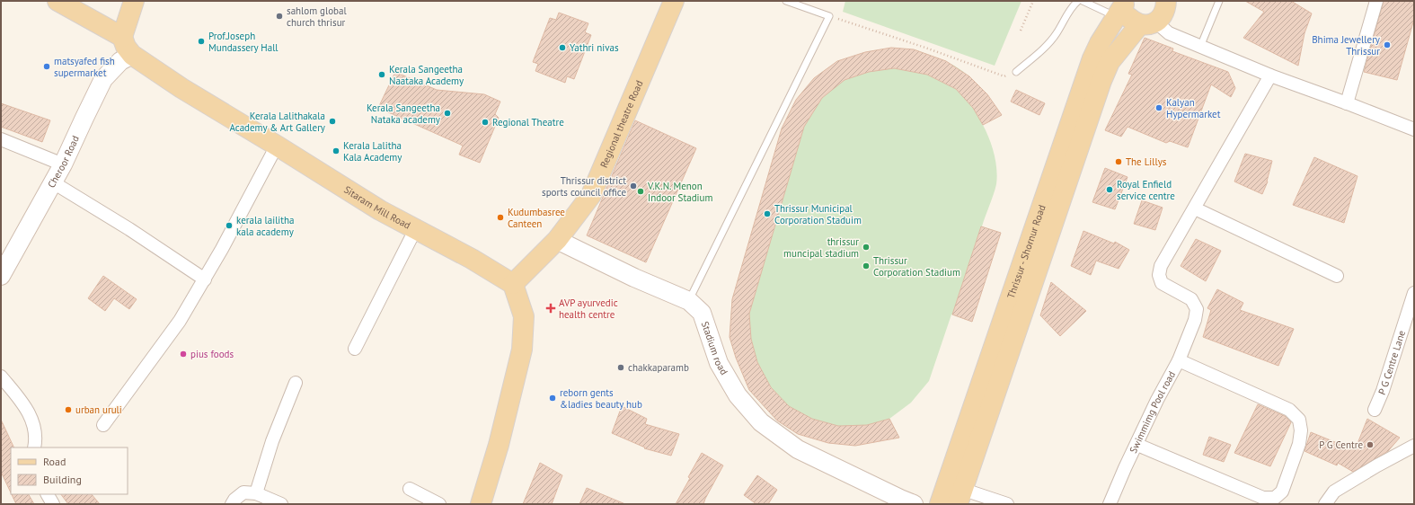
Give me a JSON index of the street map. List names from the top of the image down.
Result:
{
  "streets": {
    "main road": [
      "Regional theatre Road",
      "Cheroor Road",
      "Sitaram Mill Road",
      "Thrissur - Shornur Road",
      "Stadium road"
    ],
    "street": ["P G Centre Lane", "Swimmimg Pool road"]
  },
  "crossings": [
    ["Regional theatre Road", "Stadium road"],
    ["Cheroor Road", "Sitaram Mill Road"]
  ],
  "places": {
    "other": [
      "sahlom global church thrisur",
      "Prof.Joseph Mundassery Hall",
      "Bhima Jewellery Thrissur",
      "Yathri nivas",
      "matsyafed fish supermarket",
      "Kerala Sangeetha Naataka Academy",
      "Kalyan Hypermarket",
      "Kerala Sangeetha Nataka academy",
      "Kerala Lalithakala Academy & Art Gallery",
      "Regional Theatre",
      "Kerala Lalitha Kala Academy",
      "The Lillys",
      "Thrissur district sports council office",
      "Royal Enfield service centre",
      "V.K.N. Menon Indoor Stadium",
      "Thrissur Municipal Corporation Staduim",
      "Kudumbasree Canteen",
      "kerala lailitha kala academy",
      "thrissur muncipal stadium",
      "Thrissur Corporation Stadium",
      "pius foods",
      "chakkaparamb",
      "reborn gents &ladies beauty hub",
      "urban uruli",
      "P G Centre"
    ],
    "health": ["AVP ayurvedic health centre"]
  },
  "legend": ["Road", "Building"]
}
